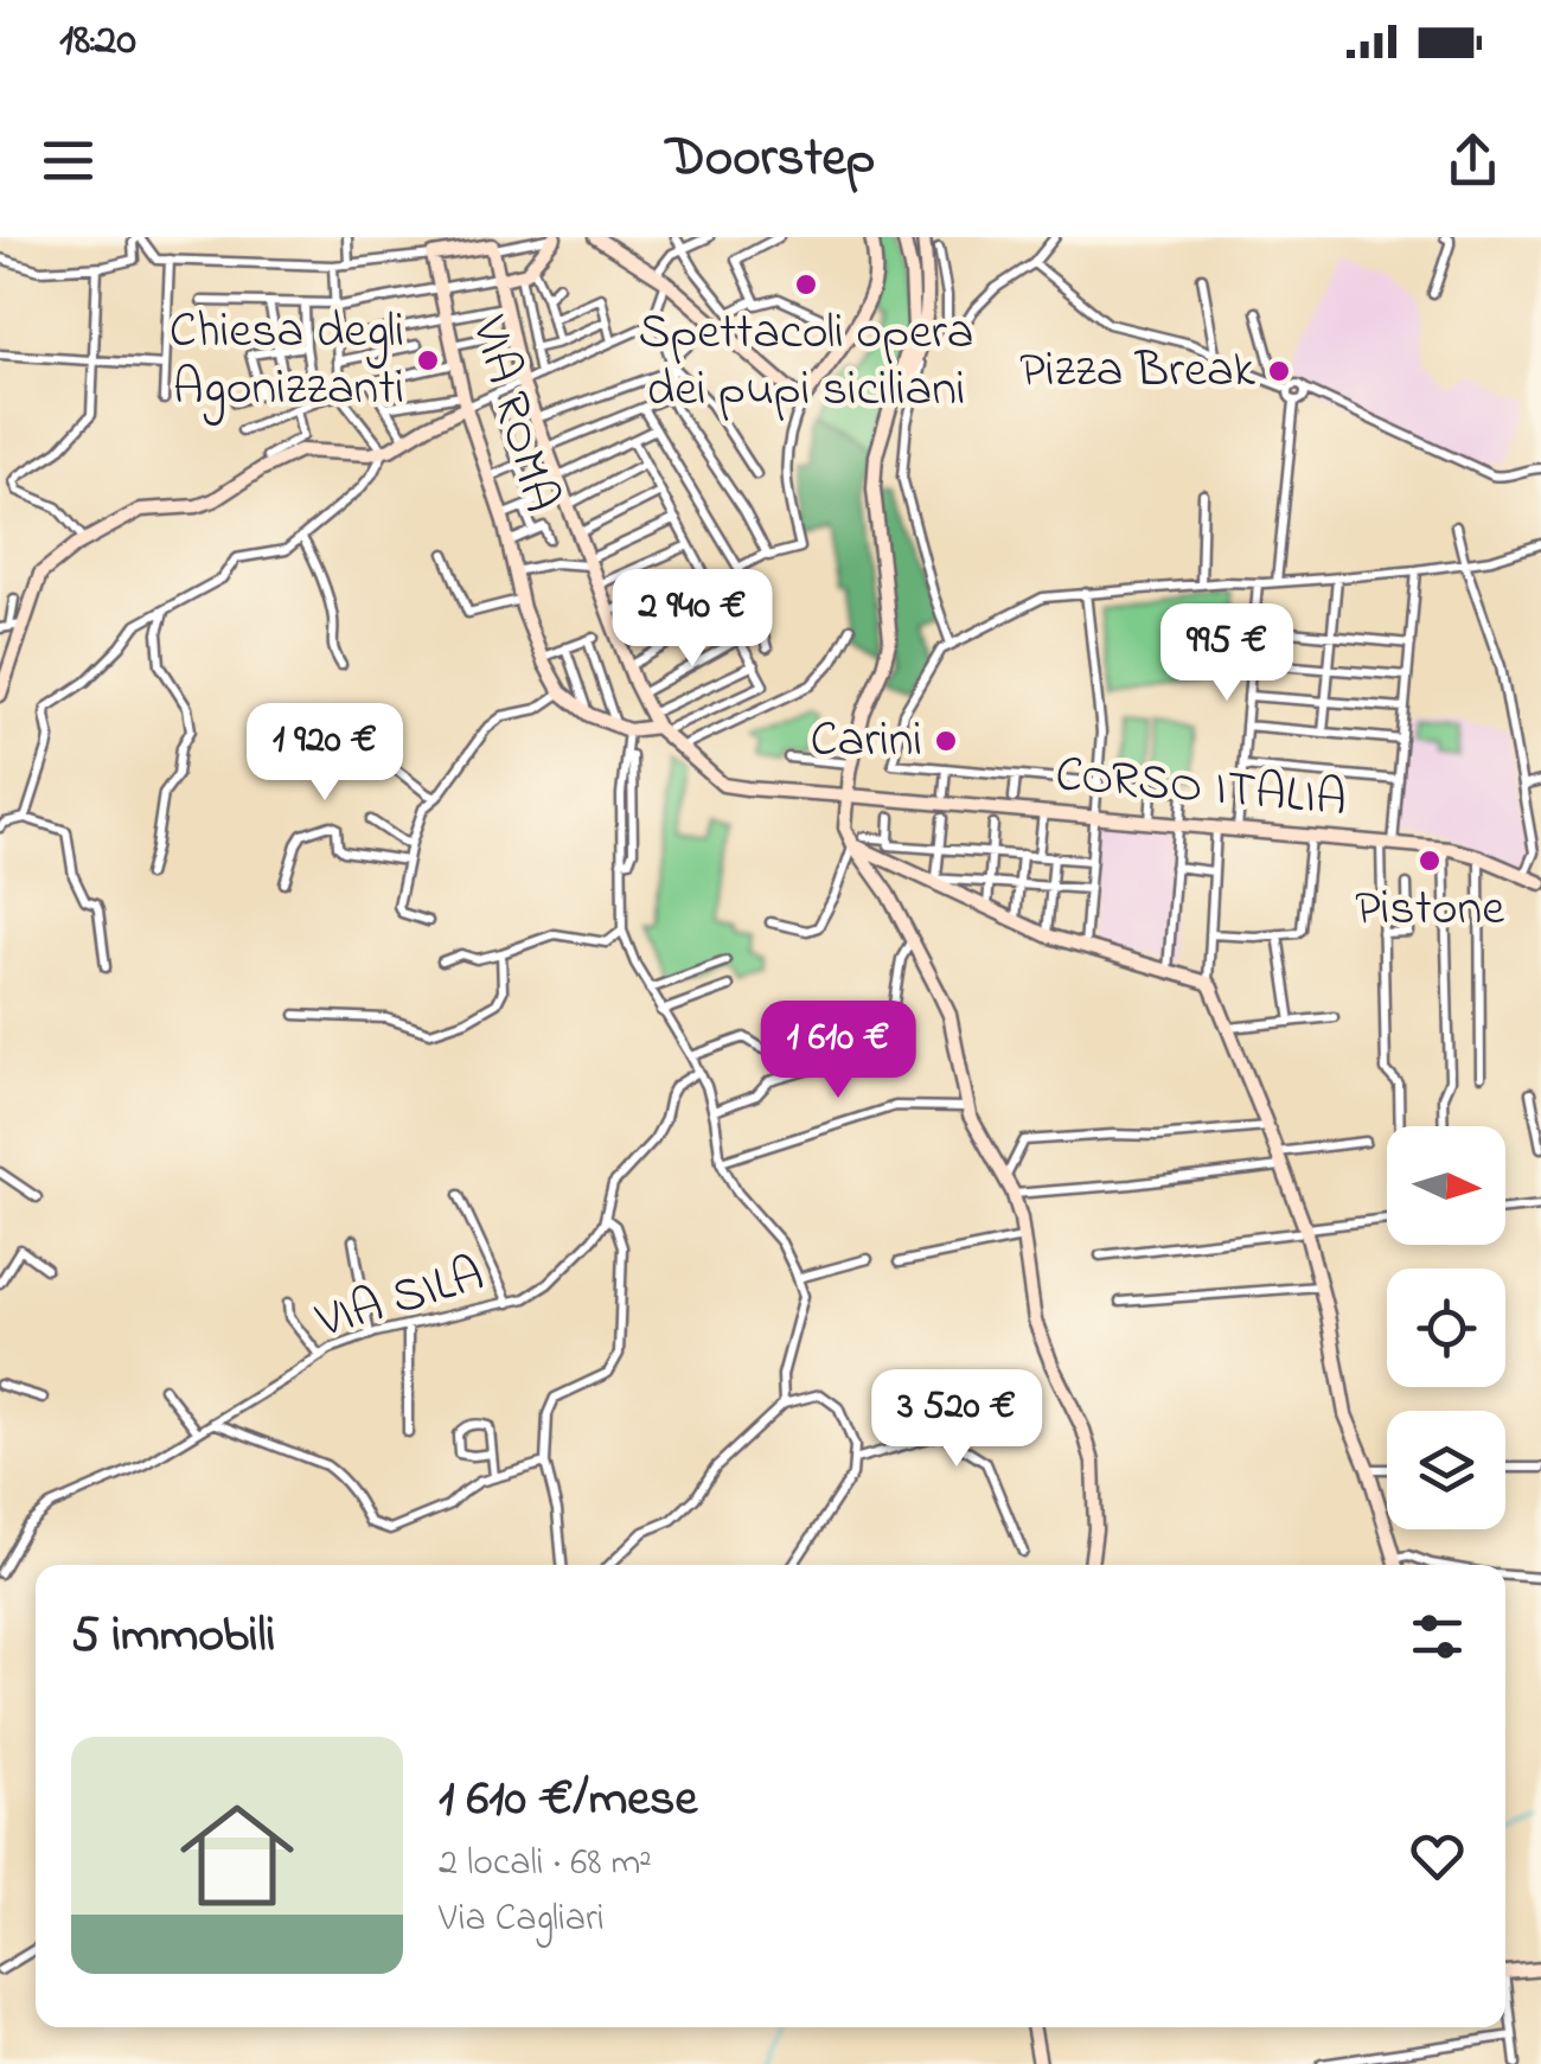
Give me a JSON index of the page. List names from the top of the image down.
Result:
{
  "streets": {
    "street": ["VIA ROMA", "CORSO ITALIA", "VIA SILA"]
  },
  "crossings": [
    ["VIA ROMA", "CORSO ITALIA"]
  ],
  "places": [
    "Spettacoli opera dei pupi siciliani",
    "Chiesa degli Agonizzanti",
    "Pizza Break",
    "Carini",
    "Pistone"
  ],
  "north": "right",
  "page": {
    "status": "18:20",
    "header": "Doorstep",
    "price": [
      "2 940 €",
      "995 €",
      "1 920 €",
      "1 610 €",
      "3 520 €"
    ],
    "heading": "5 immobili",
    "list": [
      {
        "name": "1 610 €/mese",
        "note": "2 locali · 68 m² · Via Cagliari"
      }
    ]
  }
}
